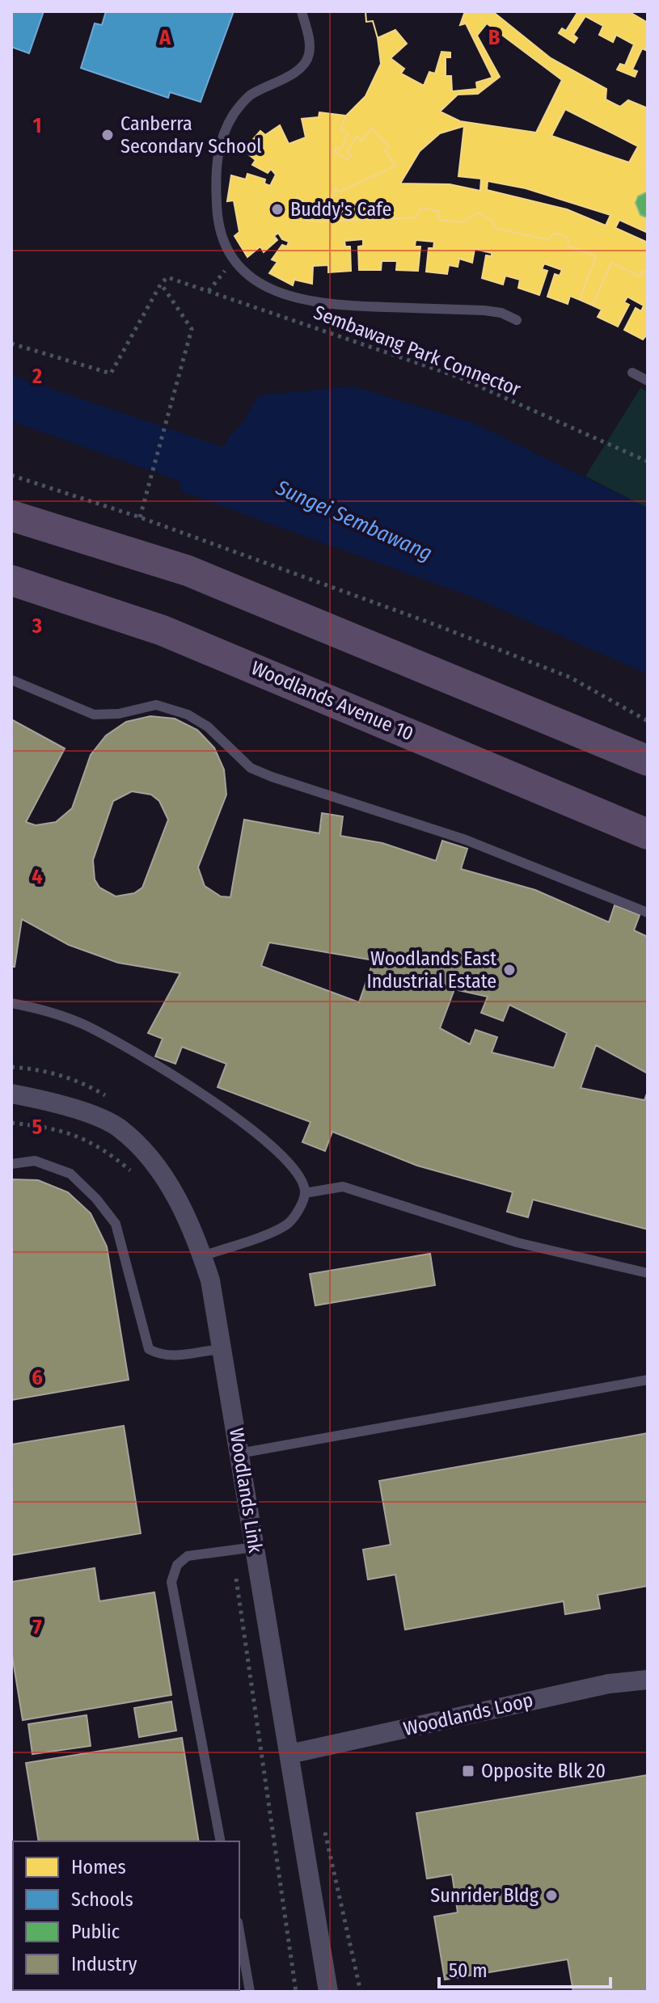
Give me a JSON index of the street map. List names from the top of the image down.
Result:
{
  "streets": {
    "main road": ["Woodlands Avenue 10"],
    "street": ["Woodlands Link", "Woodlands Loop"],
    "path": ["Sembawang Park Connector"]
  },
  "crossings": [
    ["Woodlands Link", "Woodlands Loop"]
  ],
  "water": ["Sungei Sembawang"],
  "places": {
    "other": [
      "Canberra Secondary School",
      "Buddy's Cafe",
      "Woodlands East Industrial Estate",
      "Sunrider Bldg"
    ],
    "transit": ["Opposite Blk 20"]
  },
  "legend": [
    "Homes",
    "Schools",
    "Public",
    "Industry"
  ],
  "scale_bar": "50 m",
  "grid": {
    "columns": ["A", "B"],
    "rows": [
      "1",
      "2",
      "3",
      "4",
      "5",
      "6",
      "7"
    ]
  }
}
